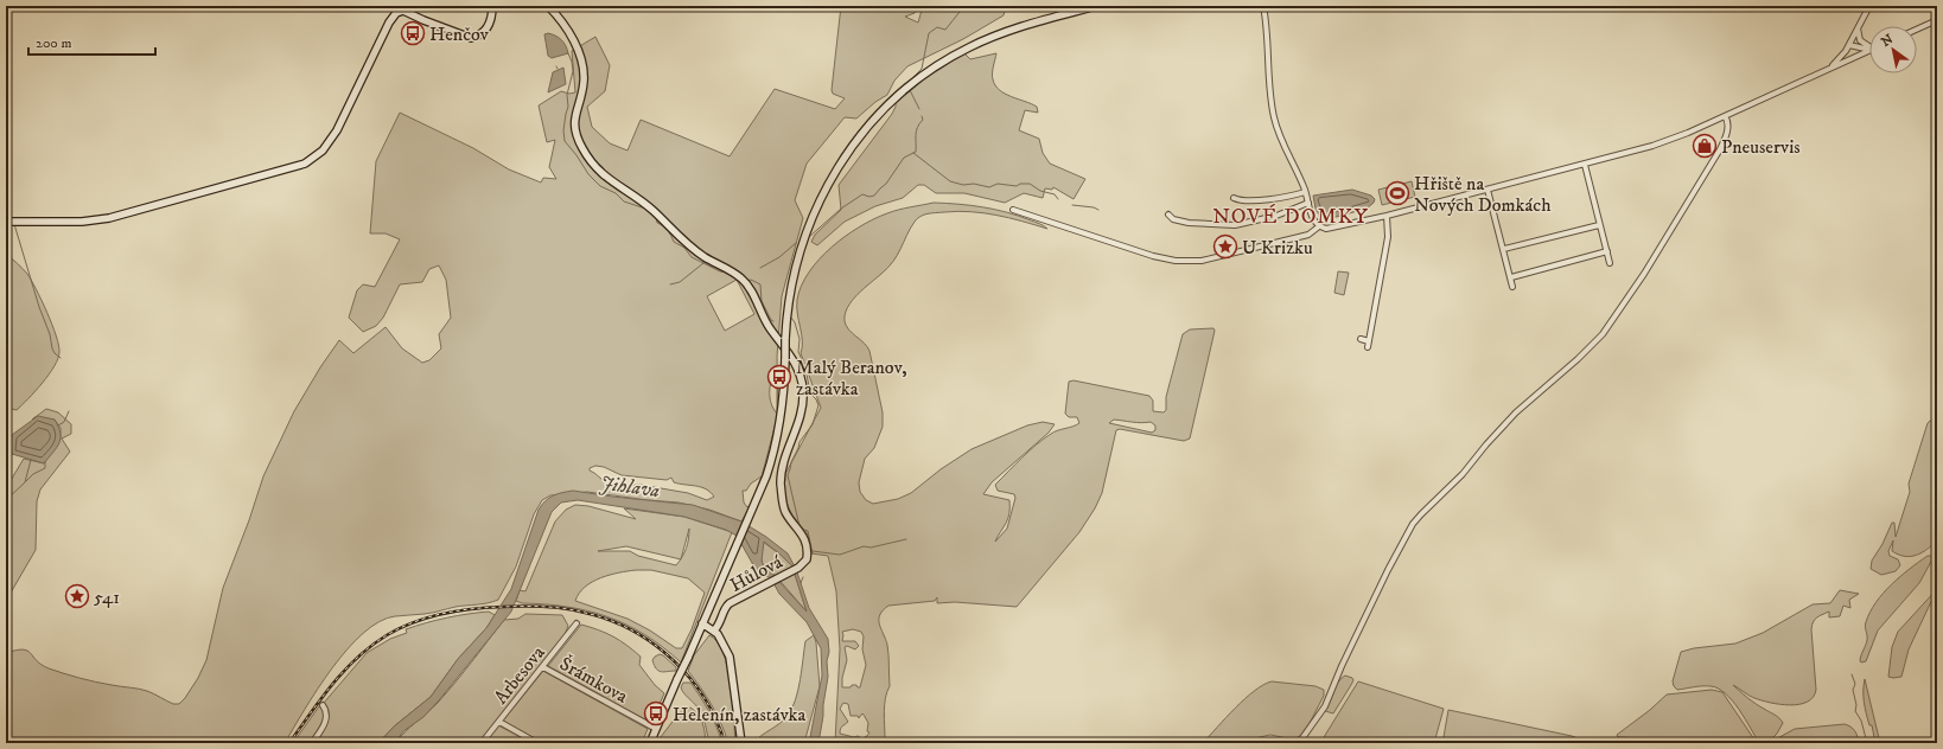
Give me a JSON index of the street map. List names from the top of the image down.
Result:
{
  "streets": {
    "street": ["Hůlová", "Arbesova", "Šrámkova"]
  },
  "crossings": [
    ["Arbesova", "Šrámkova"]
  ],
  "districts": ["NOVÉ DOMKY"],
  "water": ["Jihlava"],
  "places": {
    "bus stop": ["Henčov", "Malý Beranov, zastávka", "Helenín, zastávka"],
    "shop": ["Pneuservis"],
    "sports": ["Hřiště na Nových Domkách"],
    "place": ["U Krizku", "541"]
  },
  "scale_bar": "200 m",
  "north": "top left"
}
